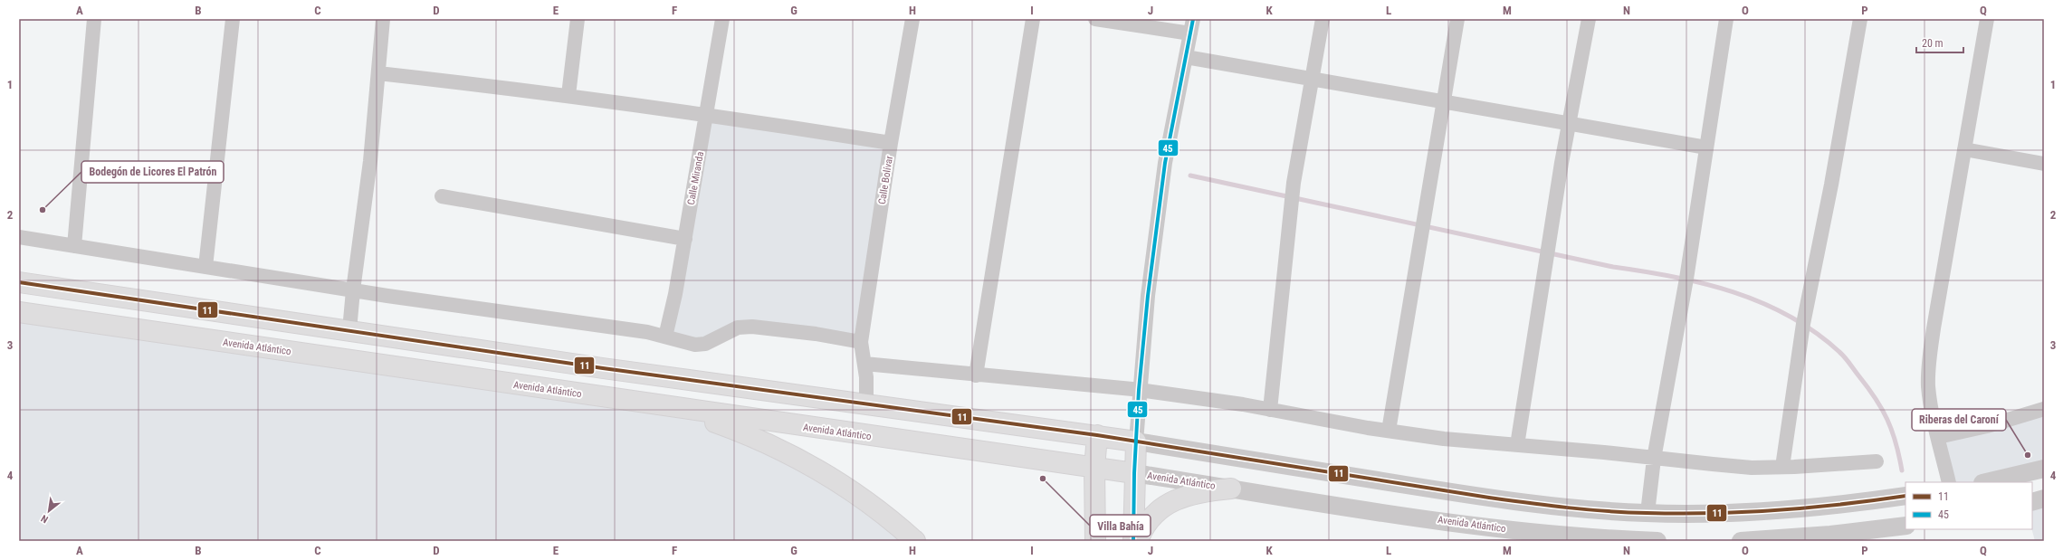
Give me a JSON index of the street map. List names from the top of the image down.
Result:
{
  "streets": {
    "main road": ["Avenida Atlántico"],
    "street": ["Calle Miranda", "Calle Bolívar"]
  },
  "places": ["Bodegón de Licores El Patrón", "Riberas del Caroní", "Villa Bahía"],
  "lines": ["transit line 45", "transit line 11"],
  "legend": ["11", "45"],
  "scale_bar": "20 m",
  "north": "bottom left",
  "grid": {
    "columns": [
      "A",
      "B",
      "C",
      "D",
      "E",
      "F",
      "G",
      "H",
      "I",
      "J",
      "K",
      "L",
      "M",
      "N",
      "O",
      "P",
      "Q"
    ],
    "rows": [
      "1",
      "2",
      "3",
      "4"
    ]
  }
}
